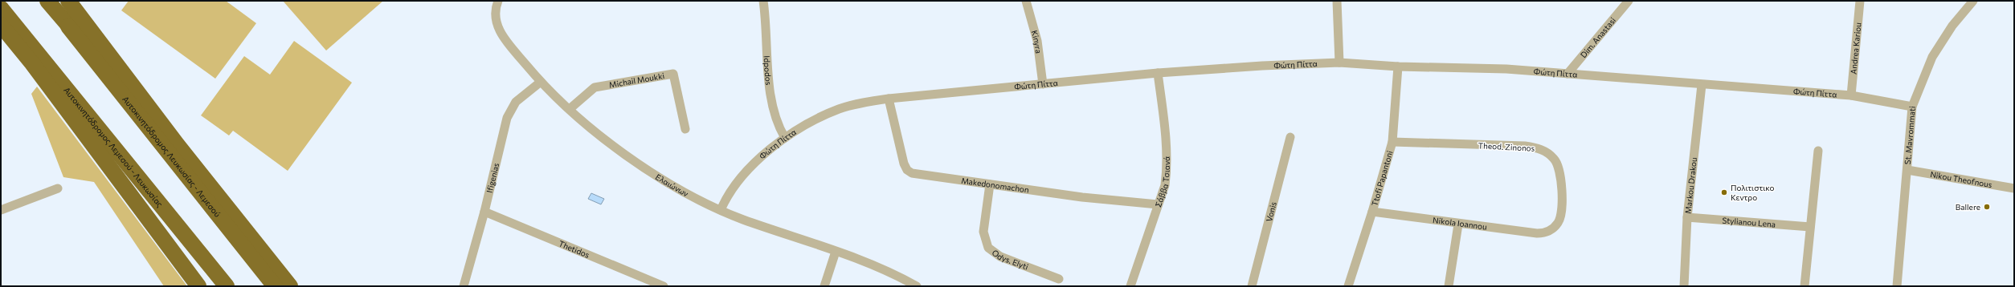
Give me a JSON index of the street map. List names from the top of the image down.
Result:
{
  "streets": {
    "highway": ["Αυτοκινητόδρομος Λεμεσού - Λευκωσίας", "Αυτοκινητόδρομος Λευκωσίας - Λεμεσού"],
    "street": [
      "Dim. Anastasi",
      "Kinyra",
      "Andrea Kariou",
      "Φώτη Πίττα",
      "Idpodos",
      "Michail Moukki",
      "St. Mavrommati",
      "Theod. Zinonos",
      "Ifigenias",
      "Ttofi Papantoni",
      "Nikou Theofnous",
      "Σάββα Τσιανά",
      "Ελαιώνων",
      "Makedonomachon",
      "Markou Drakou",
      "Vonis",
      "Stylianou Lena",
      "Nikola Ioannou",
      "Thetidos",
      "Odys. Elyti"
    ]
  },
  "crossings": [
    ["Dim. Anastasi", "Φώτη Πίττα"],
    ["Kinyra", "Φώτη Πίττα"],
    ["Andrea Kariou", "Φώτη Πίττα"],
    ["Φώτη Πίττα", "Idpodos"],
    ["Φώτη Πίττα", "St. Mavrommati"],
    ["Φώτη Πίττα", "Ttofi Papantoni"],
    ["Φώτη Πίττα", "Σάββα Τσιανά"],
    ["Φώτη Πίττα", "Ελαιώνων"],
    ["Φώτη Πίττα", "Makedonomachon"],
    ["Φώτη Πίττα", "Markou Drakou"],
    ["Michail Moukki", "Ελαιώνων"],
    ["St. Mavrommati", "Nikou Theofnous"],
    ["Theod. Zinonos", "Ttofi Papantoni"],
    ["Theod. Zinonos", "Nikola Ioannou"],
    ["Ifigenias", "Ελαιώνων"],
    ["Ifigenias", "Thetidos"],
    ["Ttofi Papantoni", "Nikola Ioannou"],
    ["Σάββα Τσιανά", "Makedonomachon"],
    ["Makedonomachon", "Odys. Elyti"],
    ["Markou Drakou", "Stylianou Lena"]
  ],
  "places": ["Πολιτιστικο Κεντρο", "Ballere"]
}
